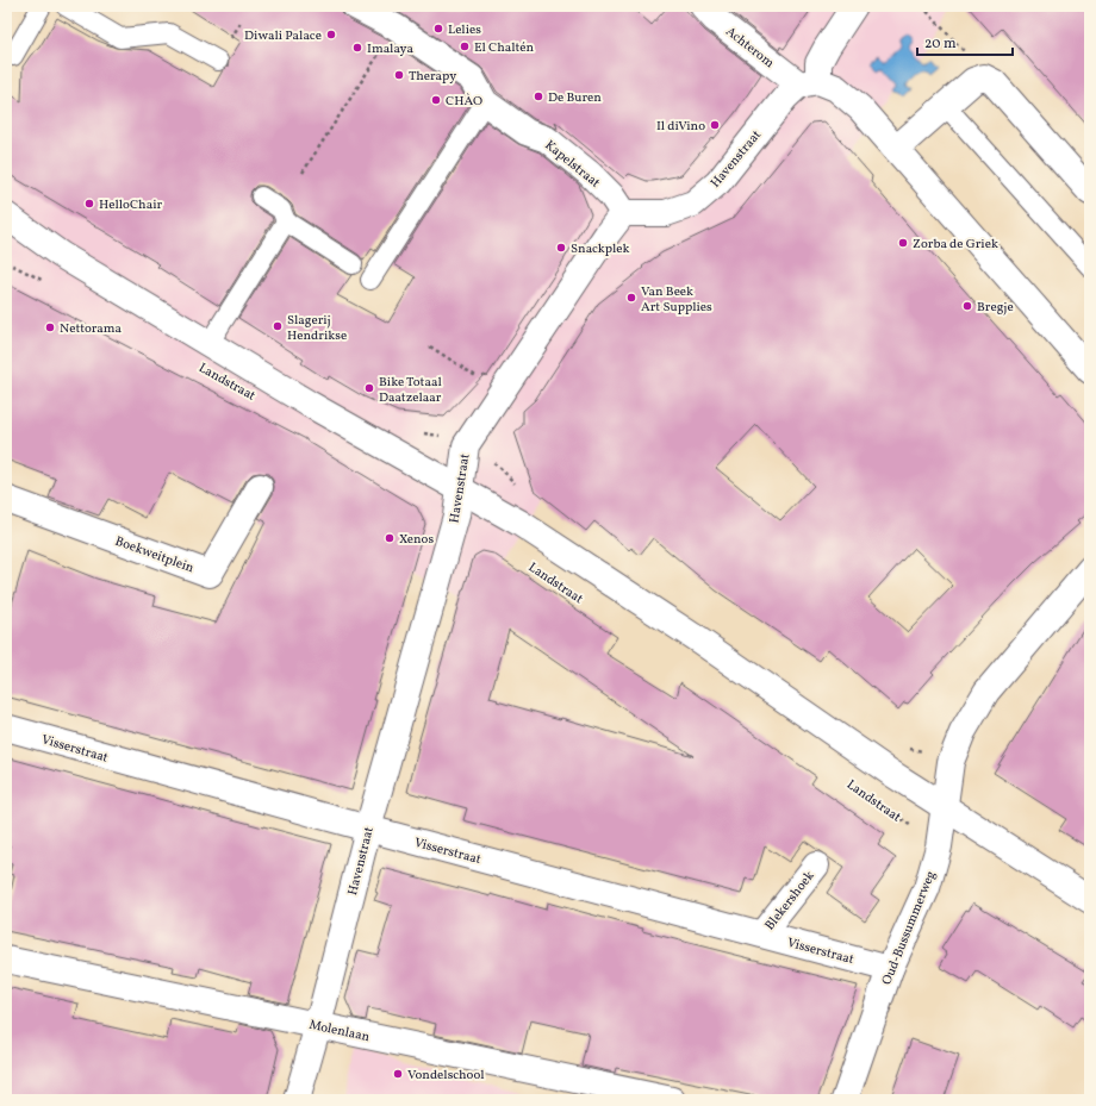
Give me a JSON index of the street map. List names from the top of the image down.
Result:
{
  "streets": {
    "street": [
      "Achterom",
      "Havenstraat",
      "Kapelstraat",
      "Landstraat",
      "Boekweitplein",
      "Visserstraat",
      "Blekershoek",
      "Oud-Bussummerweg",
      "Molenlaan"
    ]
  },
  "crossings": [
    ["Achterom", "Havenstraat"],
    ["Havenstraat", "Kapelstraat"],
    ["Havenstraat", "Landstraat"],
    ["Havenstraat", "Visserstraat"],
    ["Havenstraat", "Molenlaan"],
    ["Landstraat", "Oud-Bussummerweg"],
    ["Visserstraat", "Blekershoek"],
    ["Visserstraat", "Oud-Bussummerweg"]
  ],
  "places": [
    "Lelies",
    "Diwali Palace",
    "El Chaltén",
    "Imalaya",
    "Therapy",
    "De Buren",
    "CHÀO",
    "Il diVino",
    "HelloChair",
    "Zorba de Griek",
    "Snackplek",
    "Van Beek Art Supplies",
    "Bregje",
    "Slagerij Hendrikse",
    "Nettorama",
    "Bike Totaal Daatzelaar",
    "Xenos",
    "Vondelschool"
  ],
  "scale_bar": "20 m"
}
